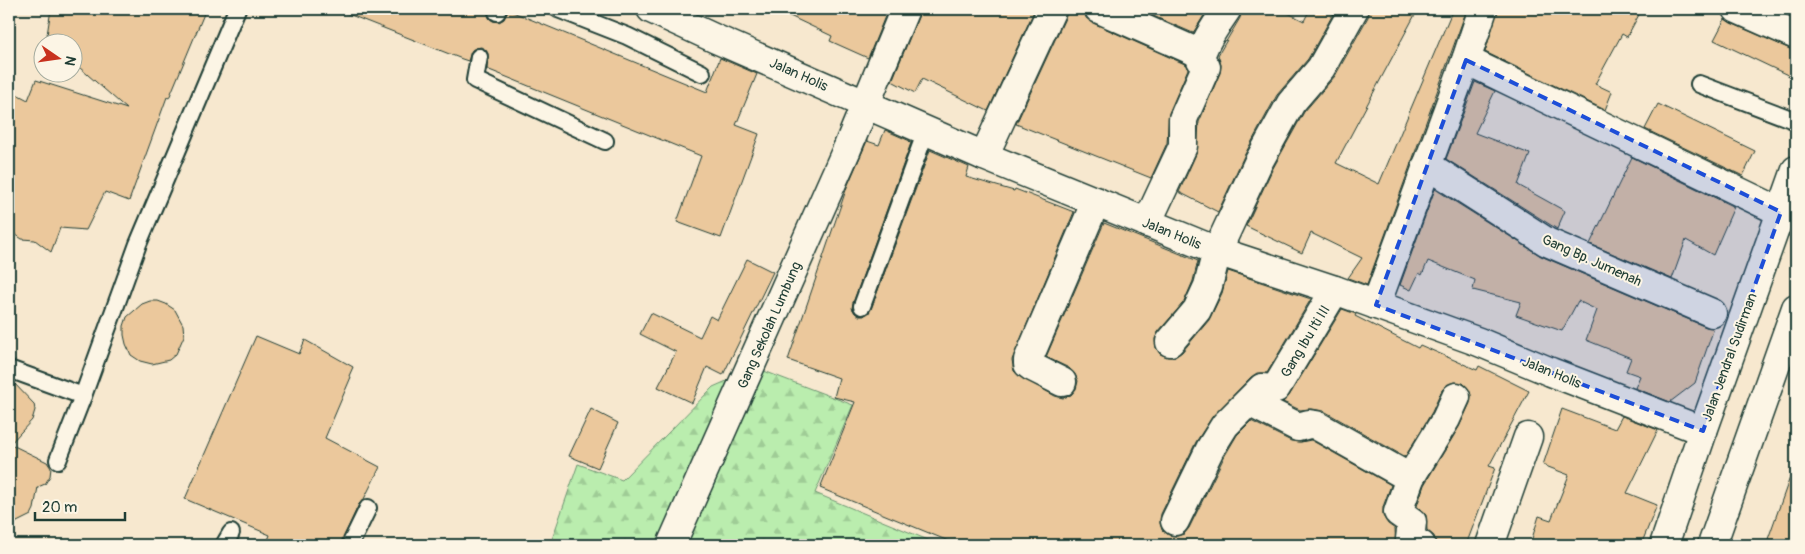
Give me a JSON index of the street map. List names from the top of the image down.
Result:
{
  "streets": {
    "main road": [
      "Jalan Holis",
      "Gang Bp. Jumenah",
      "Gang Sekolah Lumbung",
      "Gang Ibu Iti III",
      "Jalan Jendral Sudirman"
    ]
  },
  "crossings": [
    ["Jalan Holis", "Gang Sekolah Lumbung"],
    ["Jalan Holis", "Gang Ibu Iti III"],
    ["Jalan Holis", "Jalan Jendral Sudirman"]
  ],
  "scale_bar": "20 m",
  "north": "right"
}
